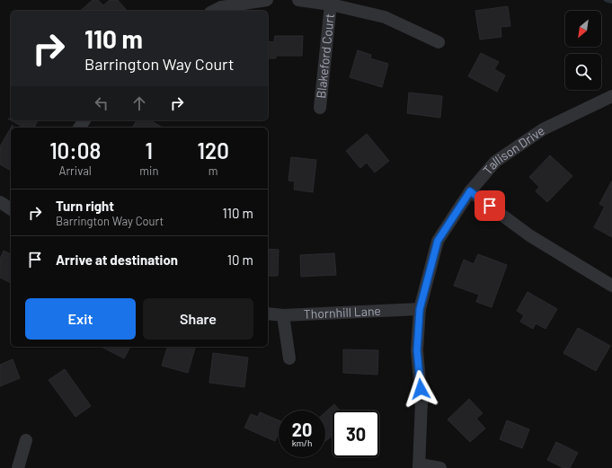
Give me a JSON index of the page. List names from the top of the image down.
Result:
{
  "streets": {
    "street": ["Blakeford Court", "Tallison Drive", "Thornhill Lane"]
  },
  "crossings": [
    ["Tallison Drive", "Thornhill Lane"]
  ],
  "north": "bottom left",
  "page": {
    "turn": ["110 m", "Barrington Way Court"],
    "eta": [
      "10:08",
      "Arrival",
      "1",
      "min",
      "120",
      "m"
    ],
    "list": [
      {
        "name": "Turn right",
        "note": "Barrington Way Court",
        "value": "110 m"
      },
      {
        "name": "Arrive at destination",
        "value": "10 m"
      }
    ],
    "buttons": ["Exit", "Share"],
    "speed": "20 km/h",
    "limit": "30"
  }
}
